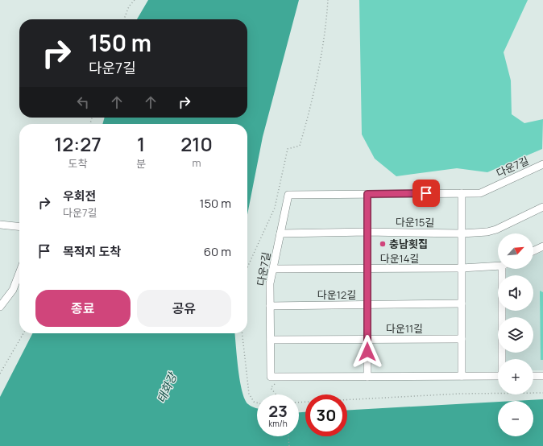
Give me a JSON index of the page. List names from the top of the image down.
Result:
{
  "streets": {
    "street": [
      "다운7길",
      "다운15길",
      "다운14길",
      "다운12길",
      "다운11길"
    ]
  },
  "crossings": [
    ["다운7길", "다운15길"],
    ["다운7길", "다운14길"],
    ["다운7길", "다운12길"],
    ["다운7길", "다운11길"]
  ],
  "water": ["태화강"],
  "places": ["충남횟집"],
  "north": "top right",
  "page": {
    "turn": ["150 m", "다운7길"],
    "eta": [
      "12:27",
      "도착",
      "1",
      "분",
      "210",
      "m"
    ],
    "list": [
      {
        "name": "우회전",
        "note": "다운7길",
        "value": "150 m"
      },
      {
        "name": "목적지 도착",
        "value": "60 m"
      }
    ],
    "map_buttons": ["+", "−"],
    "buttons": ["종료", "공유"],
    "speed": "23 km/h",
    "limit": "30"
  }
}
